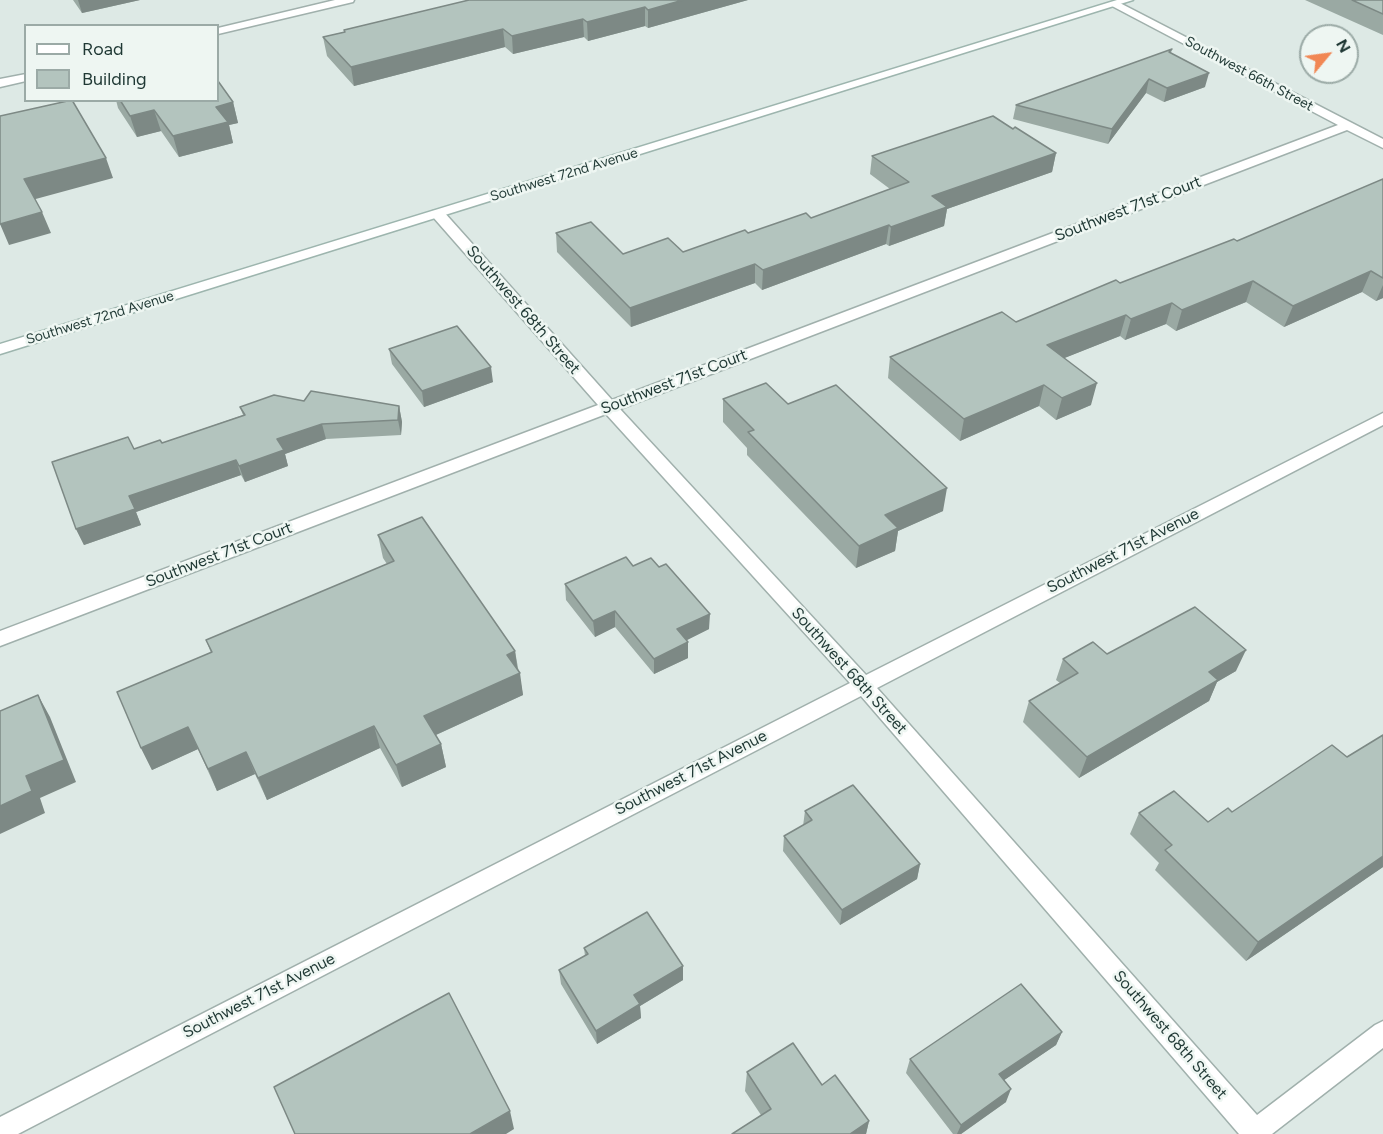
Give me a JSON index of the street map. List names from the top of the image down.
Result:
{
  "streets": {
    "street": [
      "Southwest 66th Street",
      "Southwest 72nd Avenue",
      "Southwest 71st Court",
      "Southwest 68th Street",
      "Southwest 71st Avenue"
    ]
  },
  "crossings": [
    ["Southwest 66th Street", "Southwest 72nd Avenue"],
    ["Southwest 66th Street", "Southwest 71st Court"],
    ["Southwest 72nd Avenue", "Southwest 68th Street"],
    ["Southwest 71st Court", "Southwest 68th Street"],
    ["Southwest 68th Street", "Southwest 71st Avenue"]
  ],
  "legend": ["Road", "Building"],
  "north": "top right"
}
